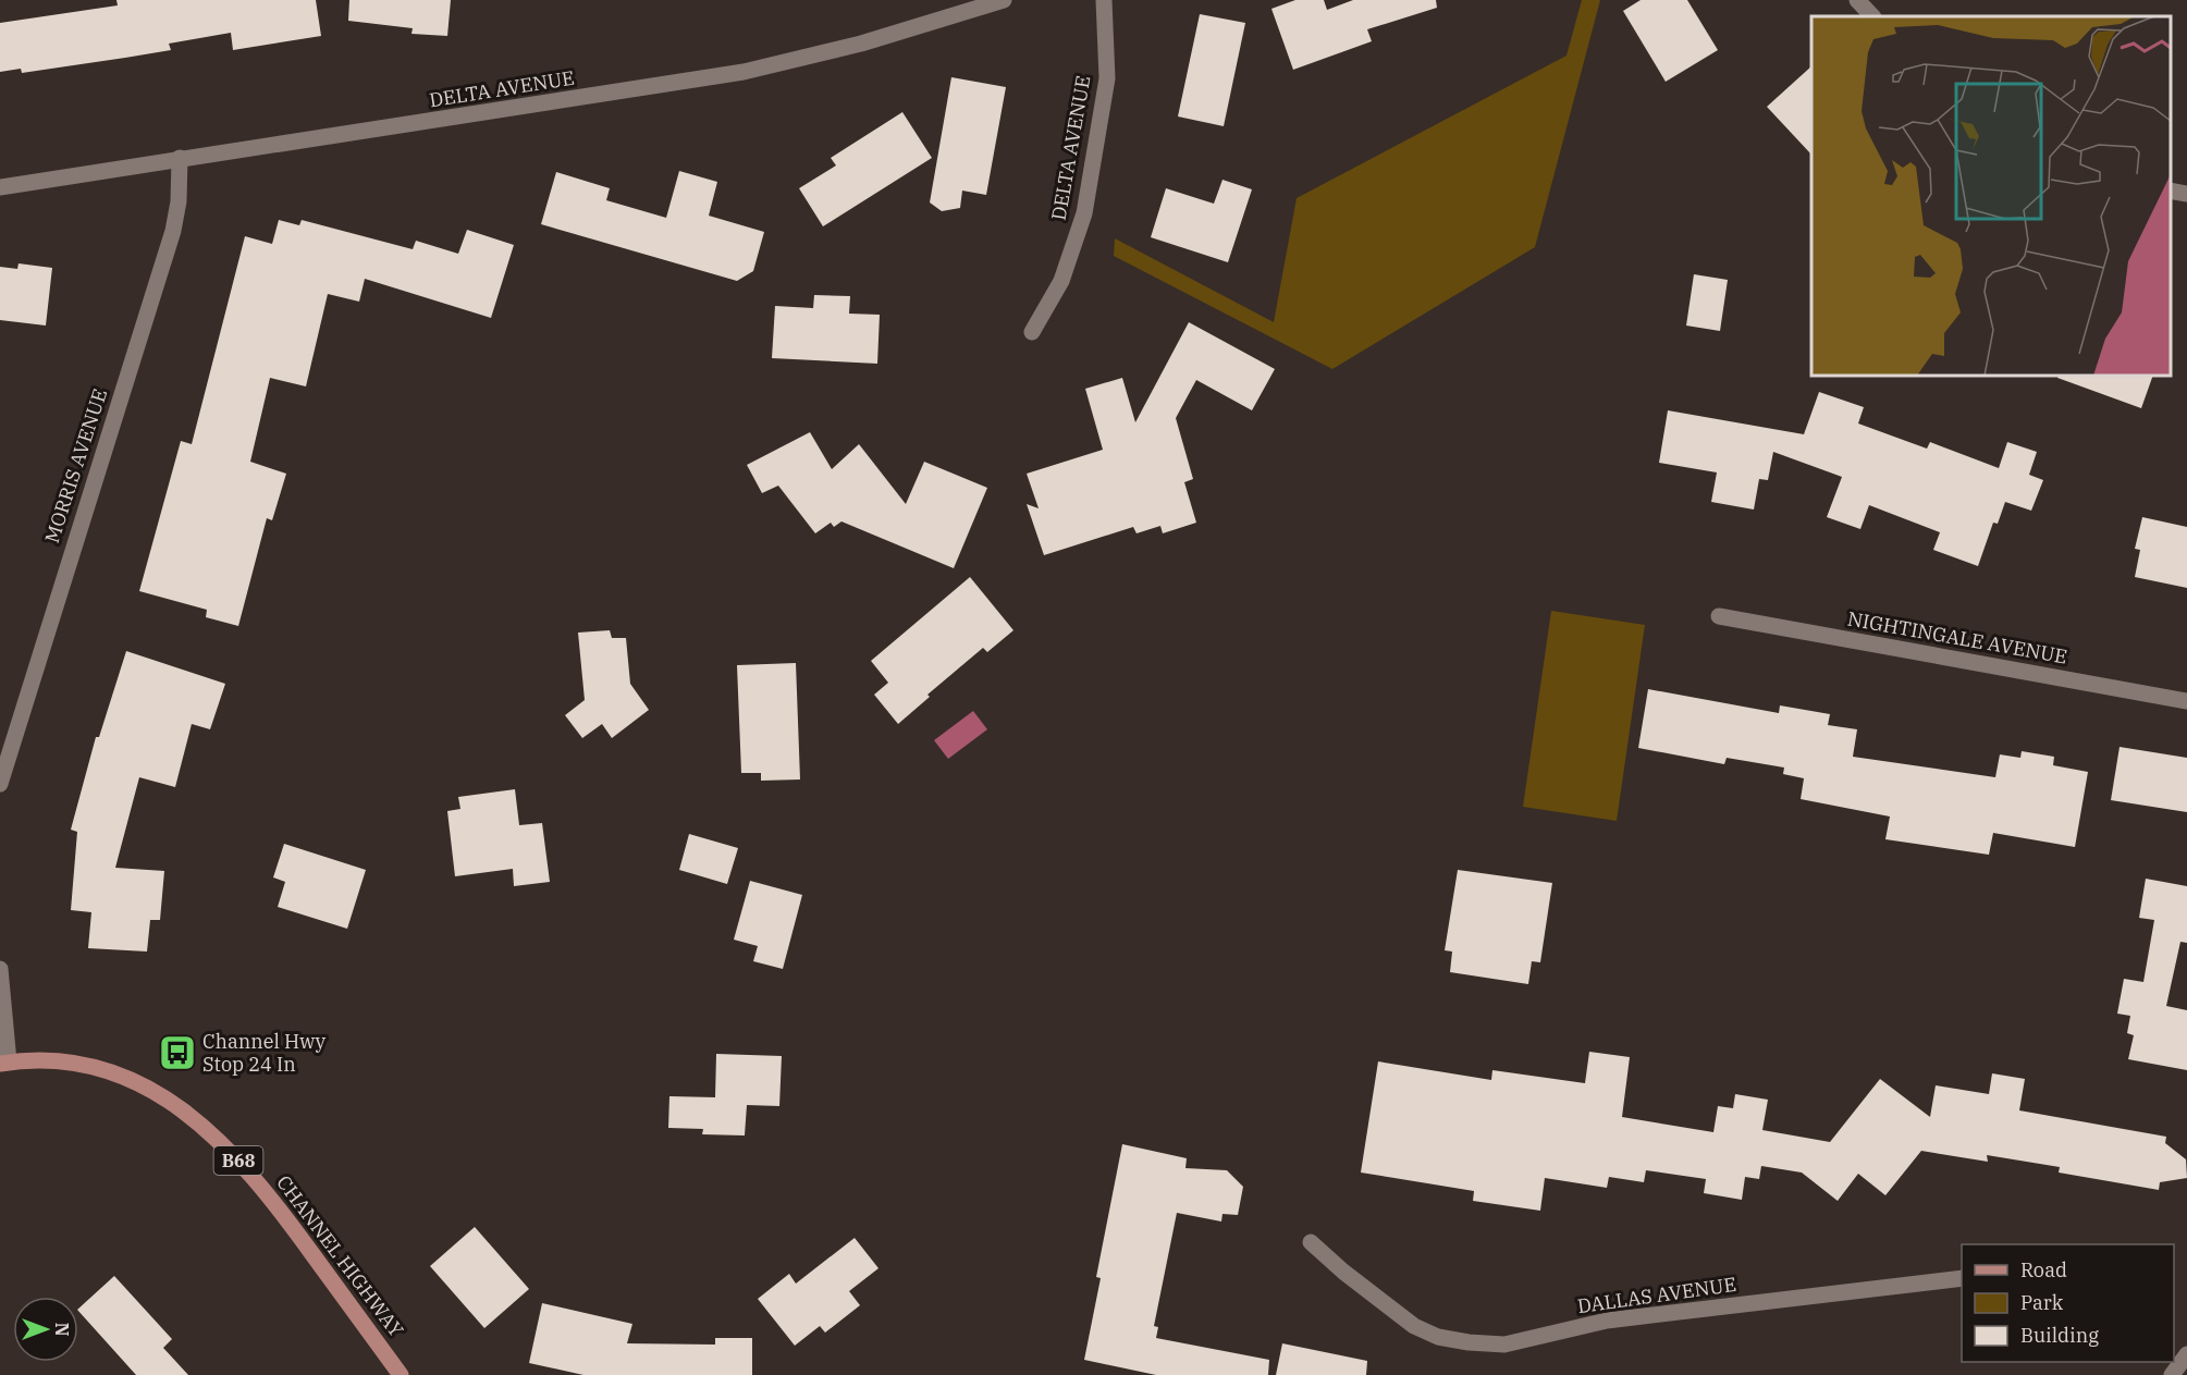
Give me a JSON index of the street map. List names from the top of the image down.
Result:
{
  "streets": {
    "main road": ["B68", "CHANNEL HIGHWAY"],
    "street": [
      "DELTA AVENUE",
      "MORRIS AVENUE",
      "NIGHTINGALE AVENUE",
      "DALLAS AVENUE"
    ]
  },
  "crossings": [
    ["DELTA AVENUE", "MORRIS AVENUE"]
  ],
  "places": {
    "bus stop": ["Channel Hwy Stop 24 In"]
  },
  "legend": ["Road", "Park", "Building"],
  "north": "right"
}
